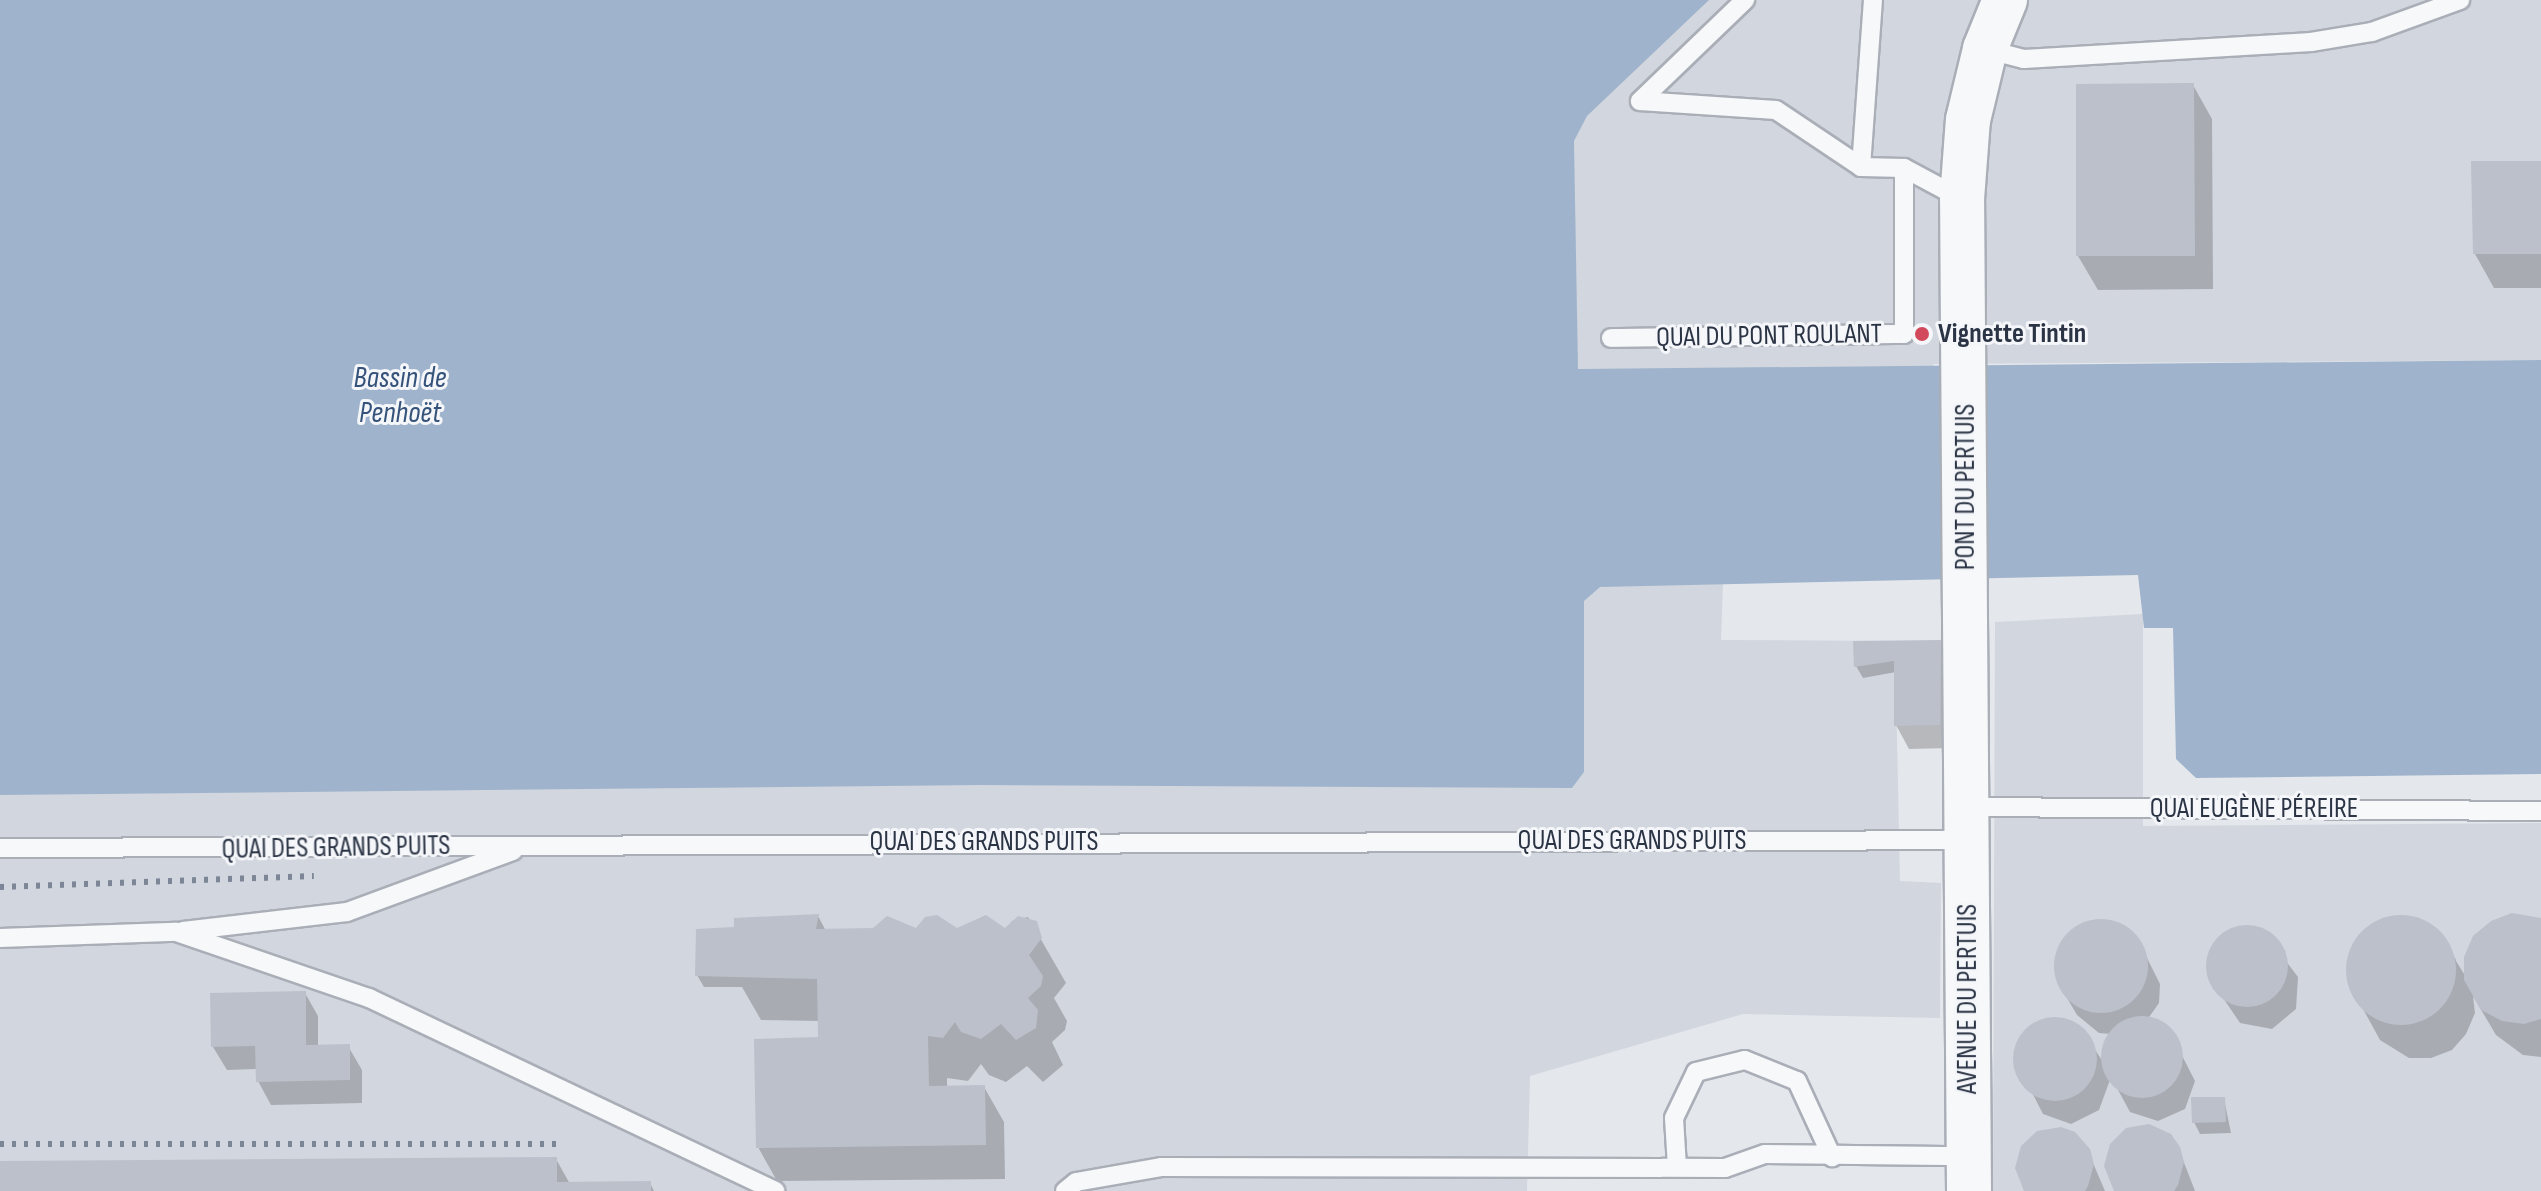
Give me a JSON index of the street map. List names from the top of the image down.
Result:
{
  "streets": {
    "street": ["PONT DU PERTUIS", "AVENUE DU PERTUIS"],
    "lane": ["QUAI DU PONT ROULANT", "QUAI EUGÈNE PÉREIRE", "QUAI DES GRANDS PUITS"]
  },
  "crossings": [
    ["PONT DU PERTUIS", "QUAI EUGÈNE PÉREIRE"],
    ["PONT DU PERTUIS", "QUAI DES GRANDS PUITS"],
    ["PONT DU PERTUIS", "AVENUE DU PERTUIS"],
    ["QUAI EUGÈNE PÉREIRE", "QUAI DES GRANDS PUITS"],
    ["QUAI EUGÈNE PÉREIRE", "AVENUE DU PERTUIS"],
    ["QUAI DES GRANDS PUITS", "AVENUE DU PERTUIS"]
  ],
  "water": ["Bassin de Penhoët"],
  "places": ["Vignette Tintin"]
}
